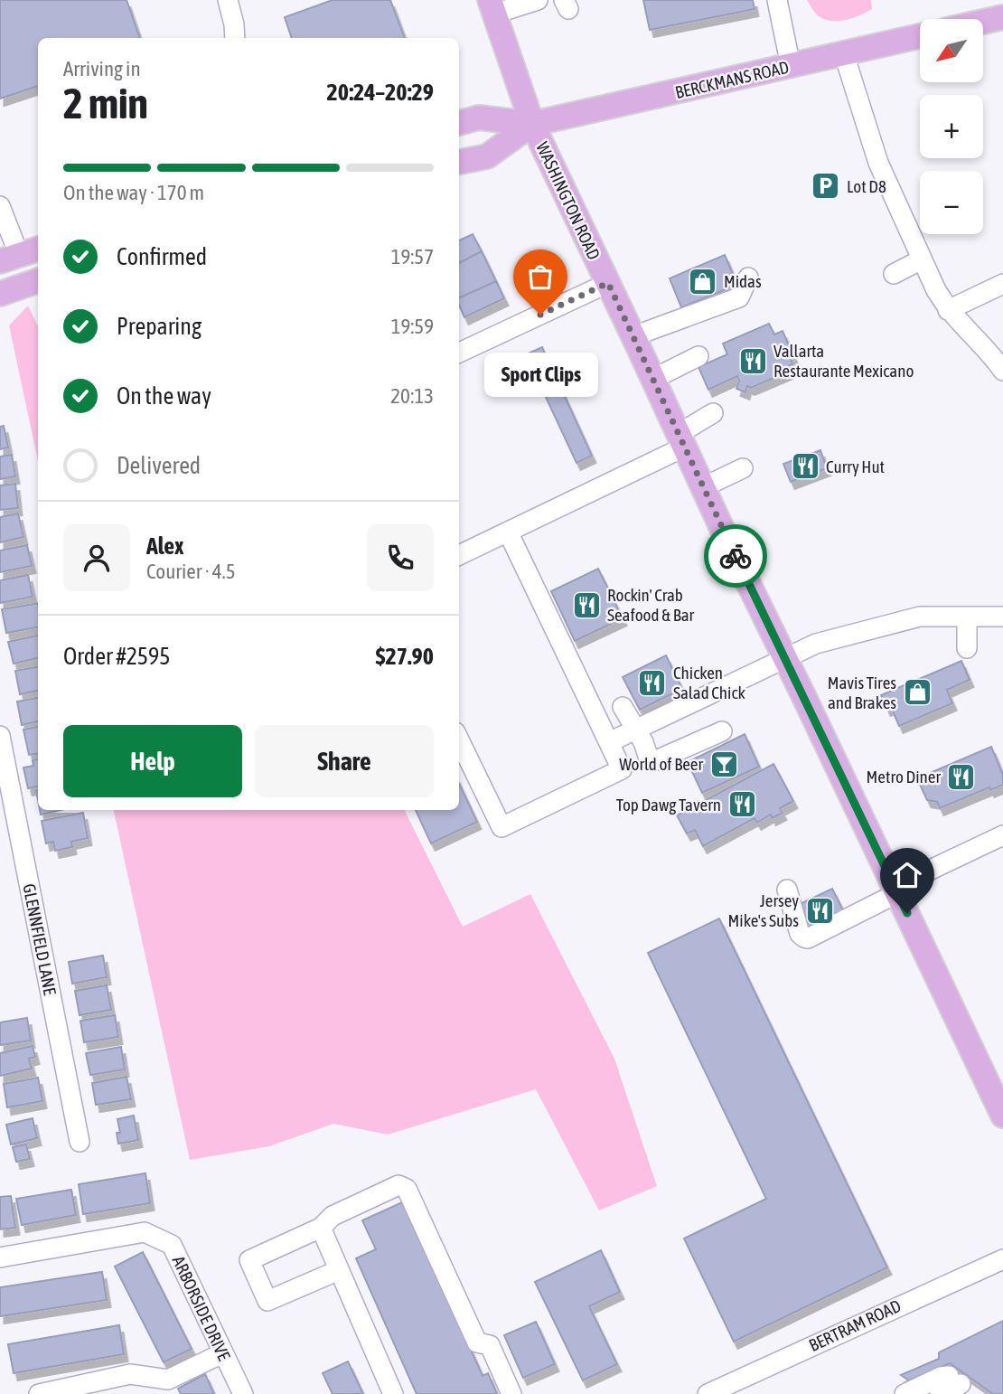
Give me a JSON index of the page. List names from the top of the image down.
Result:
{
  "streets": {
    "main road": ["BERCKMANS ROAD", "WASHINGTON ROAD"],
    "street": ["GLENNFIELD LANE", "ARBORSIDE DRIVE", "BERTRAM ROAD"]
  },
  "crossings": [
    ["BERCKMANS ROAD", "WASHINGTON ROAD"]
  ],
  "places": {
    "parking": ["Lot D8"],
    "shop": ["Midas", "Mavis Tires and Brakes"],
    "other": ["Sport Clips"],
    "restaurant": [
      "Vallarta Restaurante Mexicano",
      "Curry Hut",
      "Rockin' Crab Seafood & Bar",
      "Chicken Salad Chick",
      "Metro Diner",
      "Top Dawg Tavern",
      "Jersey Mike's Subs"
    ],
    "bar": ["World of Beer"]
  },
  "north": "bottom left",
  "page": {
    "map_buttons": ["+", "−"],
    "heading": ["2 min", "Arriving in", "20:24–20:29"],
    "panel": [
      "Alex",
      "Courier · 4.5",
      "Order #2595",
      "$27.90"
    ],
    "bar": "On the way · 170 m",
    "list": [
      ["Confirmed", "19:57"],
      ["Preparing", "19:59"],
      ["On the way", "20:13"],
      "Delivered"
    ],
    "bubble": "Sport Clips",
    "buttons": ["Help", "Share"]
  }
}
